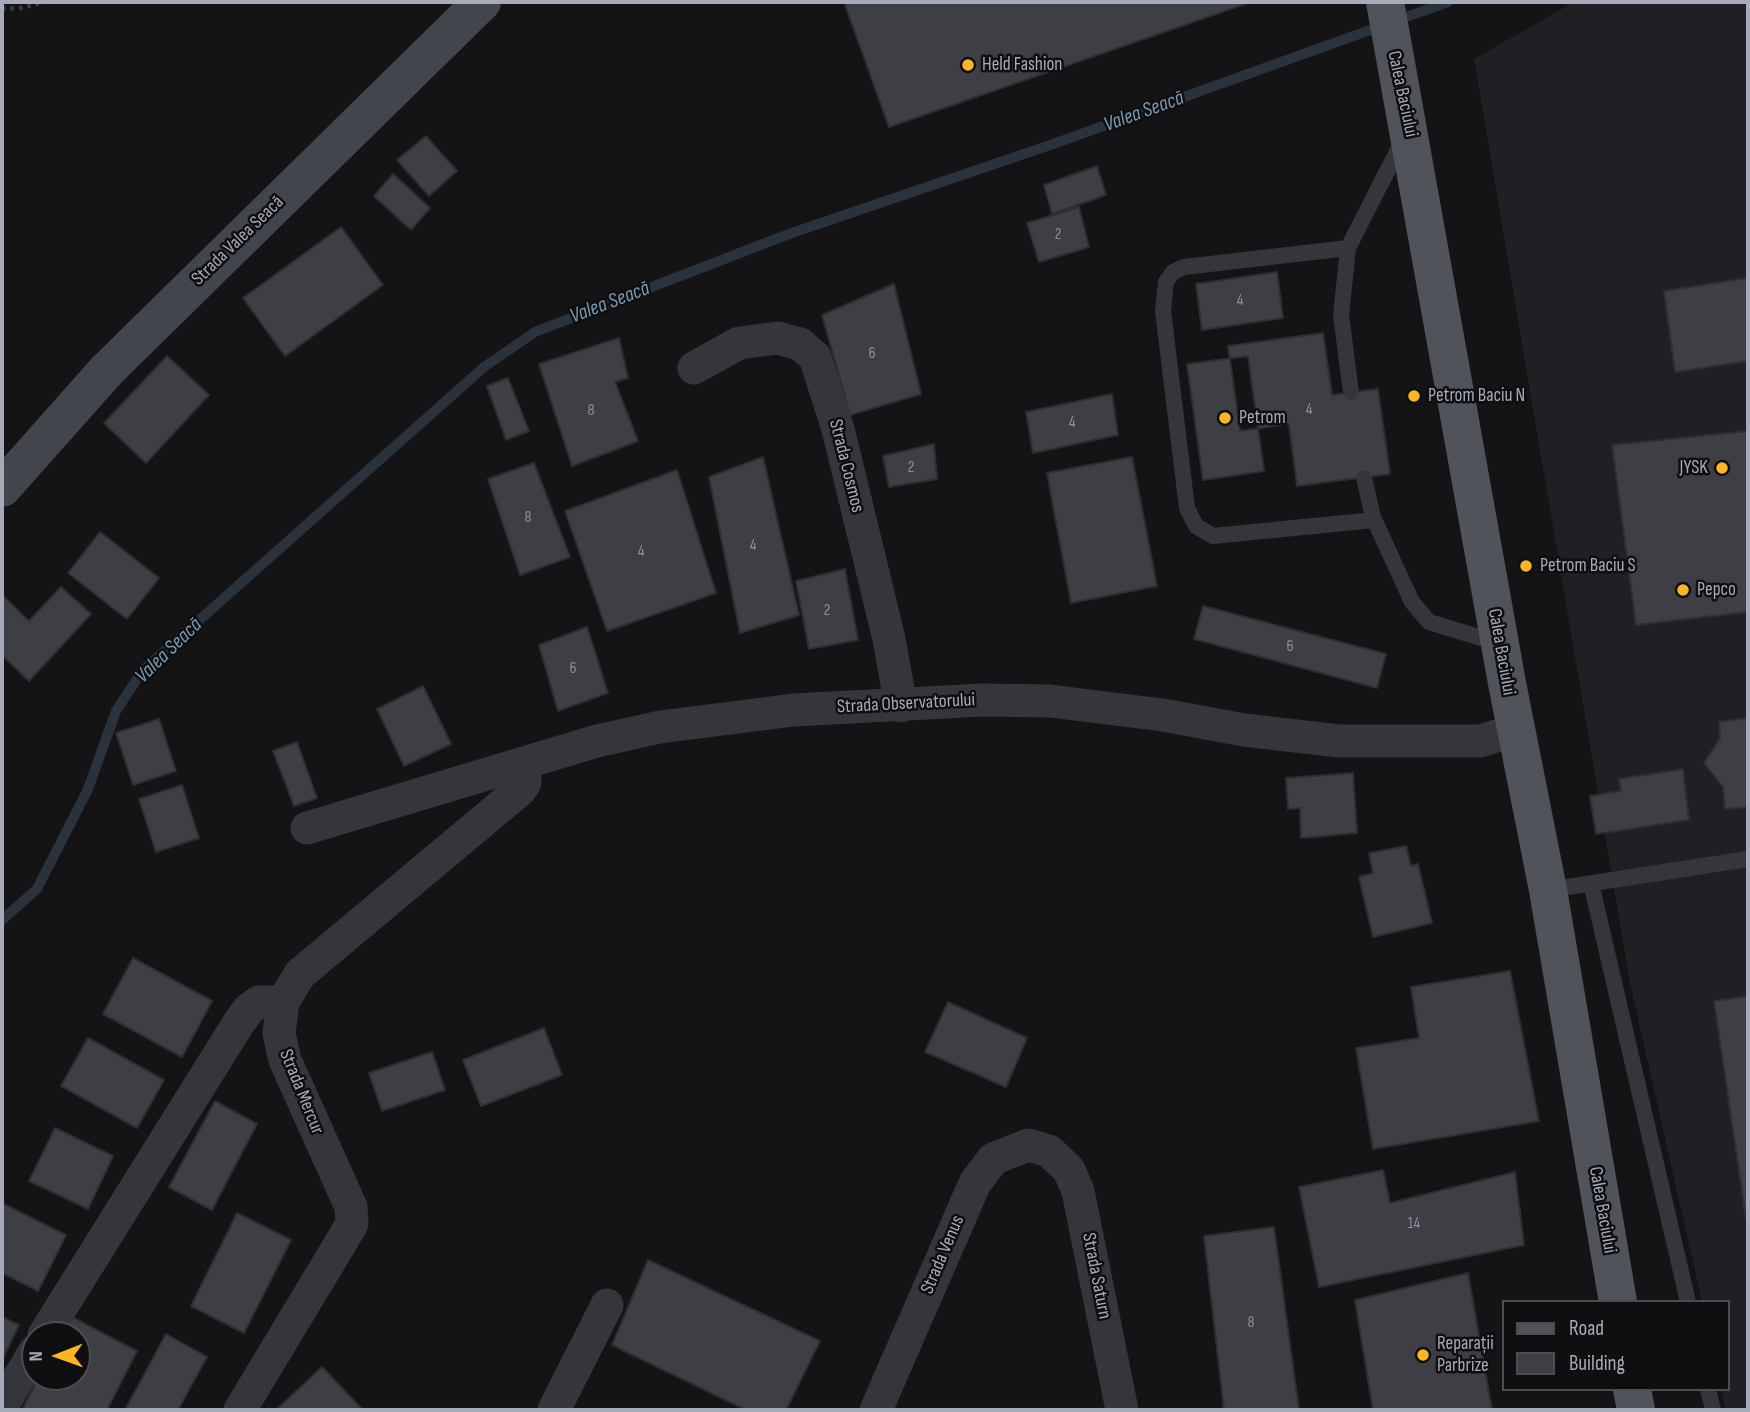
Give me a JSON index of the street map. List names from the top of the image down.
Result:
{
  "streets": {
    "main road": ["Calea Baciului", "Strada Valea Seacă"],
    "street": [
      "Strada Cosmos",
      "Strada Observatorului",
      "Strada Mercur",
      "Strada Venus",
      "Strada Saturn"
    ]
  },
  "crossings": [
    ["Calea Baciului", "Strada Observatorului"],
    ["Strada Cosmos", "Strada Observatorului"],
    ["Strada Observatorului", "Strada Mercur"],
    ["Strada Venus", "Strada Saturn"]
  ],
  "water": ["Valea Seacă"],
  "places": [
    "Held Fashion",
    "Petrom Baciu N",
    "Petrom",
    "JYSK",
    "Petrom Baciu S",
    "Pepco",
    "Reparații Parbrize"
  ],
  "house_numbers": [
    "2",
    "4",
    "6",
    "4",
    "8",
    "4",
    "2",
    "8",
    "4",
    "4",
    "2",
    "6",
    "6",
    "14",
    "8"
  ],
  "legend": ["Road", "Building"],
  "north": "left"
}
